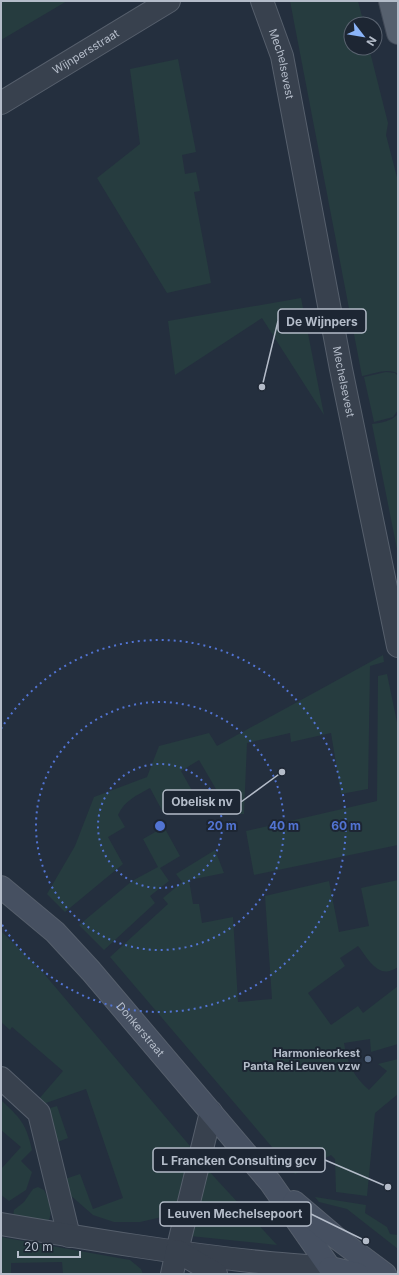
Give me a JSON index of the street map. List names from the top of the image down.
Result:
{
  "streets": {
    "street": ["Wijnpersstraat", "Mechelsevest", "Donkerstraat"]
  },
  "places": [
    "De Wijnpers",
    "Obelisk nv",
    "Harmonieorkest Panta Rei Leuven vzw",
    "L Francken Consulting gcv",
    "Leuven Mechelsepoort"
  ],
  "scale_bar": "20 m",
  "north": "bottom right",
  "rings": ["20 m", "40 m", "60 m"]
}
